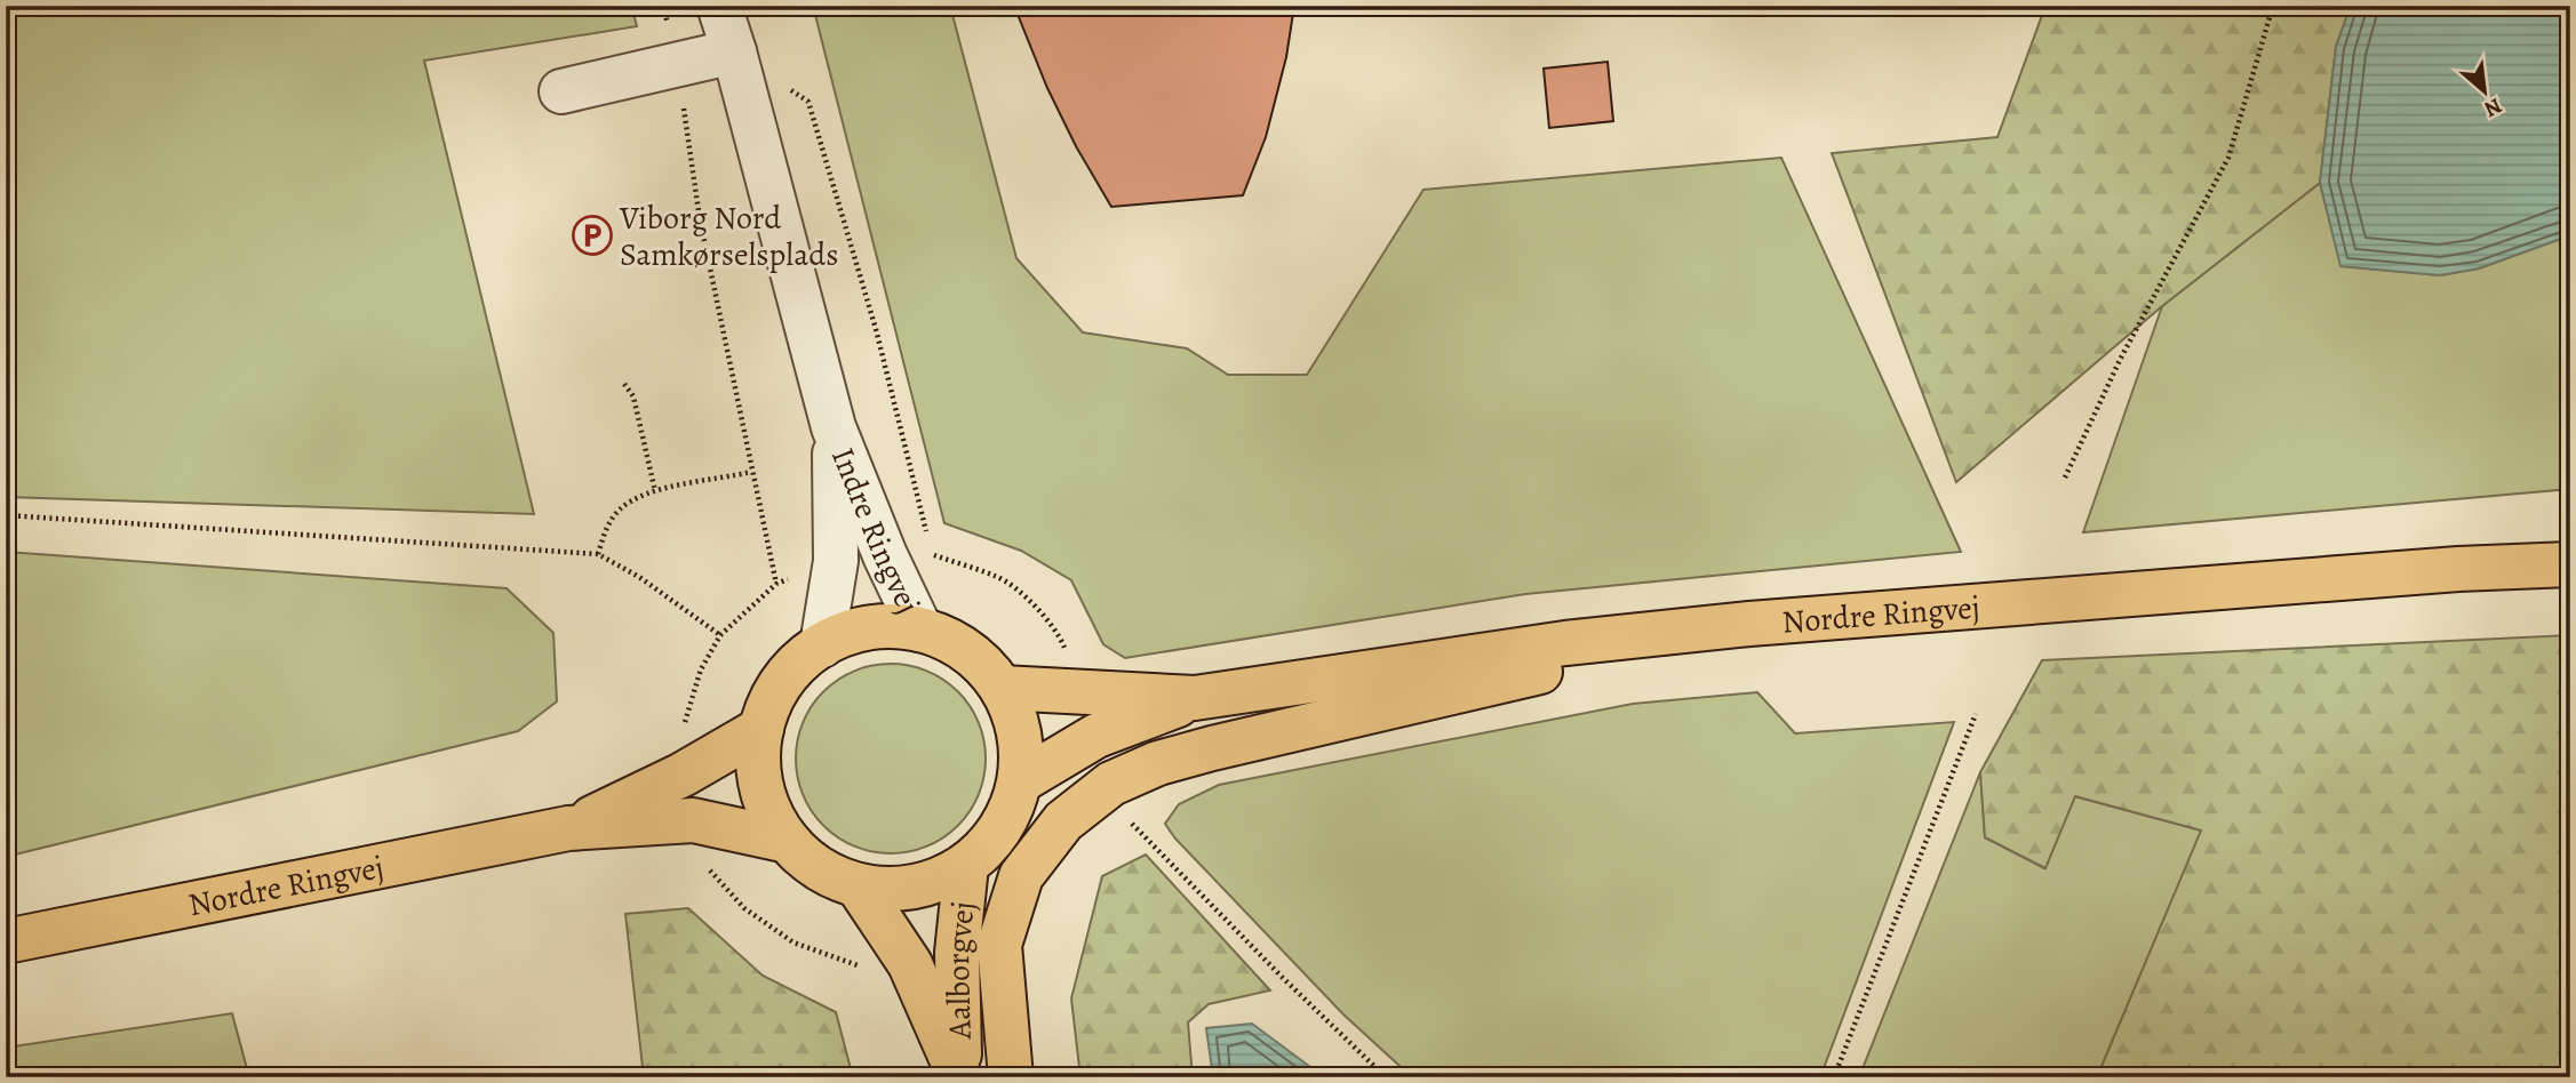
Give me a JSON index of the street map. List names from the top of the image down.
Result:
{
  "streets": {
    "main road": ["Nordre Ringvej", "Aalborgvej"],
    "street": ["Indre Ringvej"]
  },
  "crossings": [
    ["Indre Ringvej", "Nordre Ringvej"],
    ["Indre Ringvej", "Aalborgvej"],
    ["Nordre Ringvej", "Aalborgvej"]
  ],
  "places": {
    "parking": ["Viborg Nord Samkørselsplads"]
  },
  "north": "bottom right"
}
